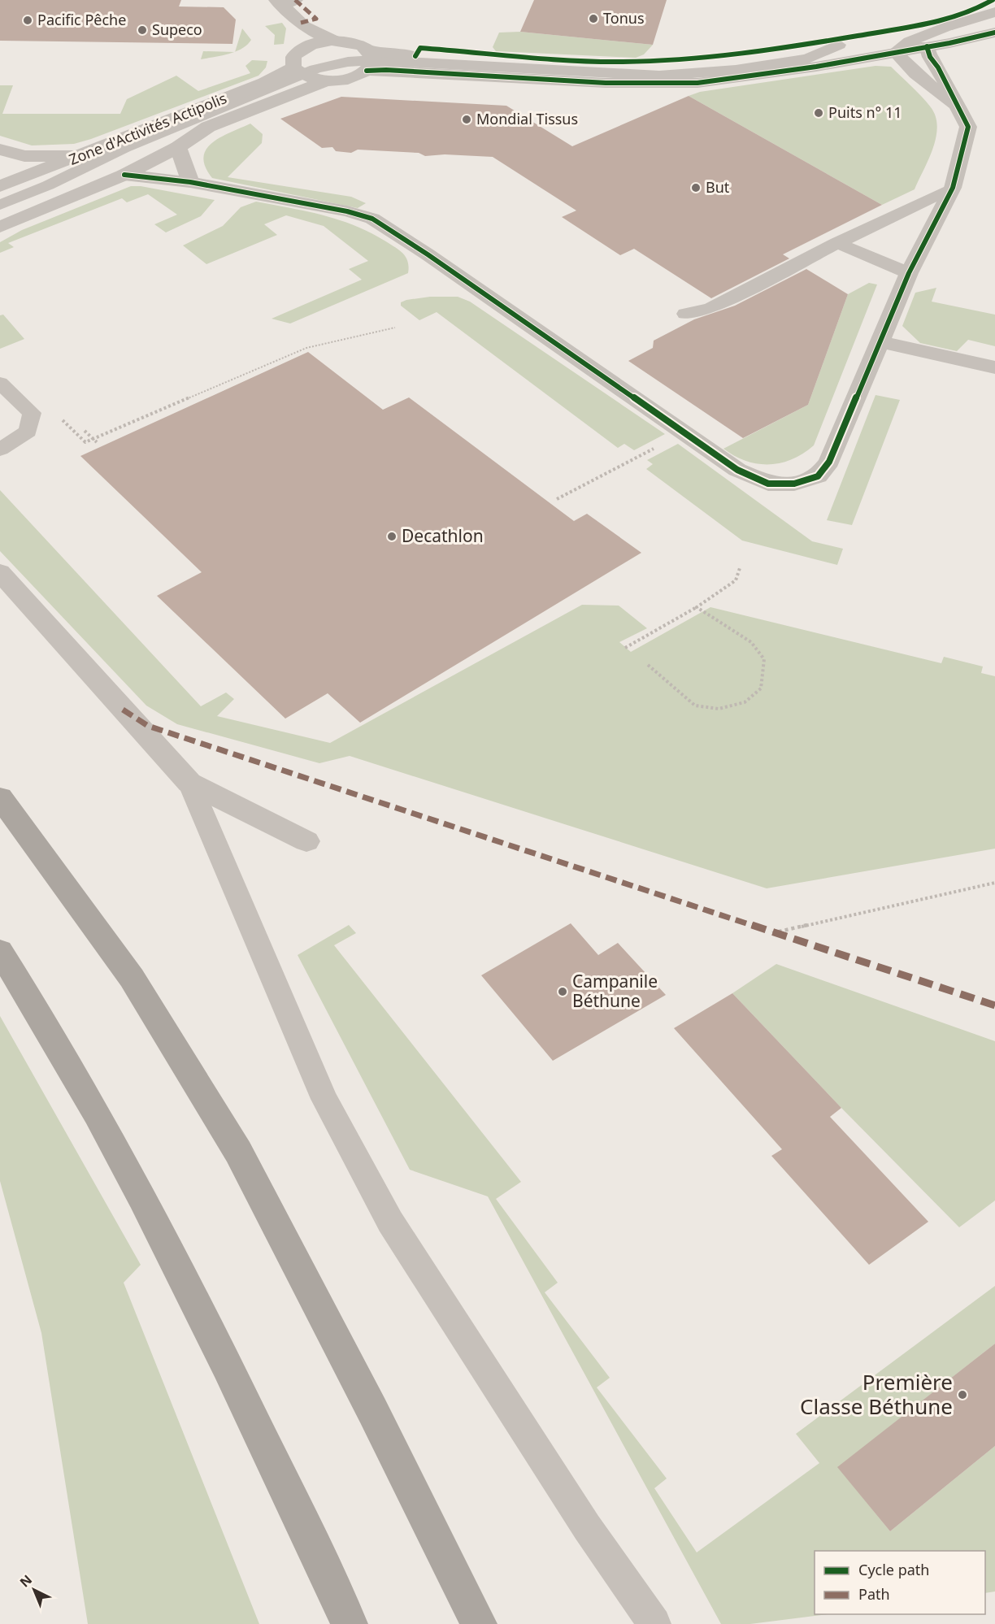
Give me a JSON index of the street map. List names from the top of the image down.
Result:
{
  "streets": {
    "street": ["Zone d'Activités Actipolis"]
  },
  "places": [
    "Tonus",
    "Pacific Pêche",
    "Supeco",
    "Puits n° 11",
    "Mondial Tissus",
    "But",
    "Decathlon",
    "Campanile Béthune",
    "Première Classe Béthune"
  ],
  "legend": ["Cycle path", "Path"],
  "north": "top left"
}
